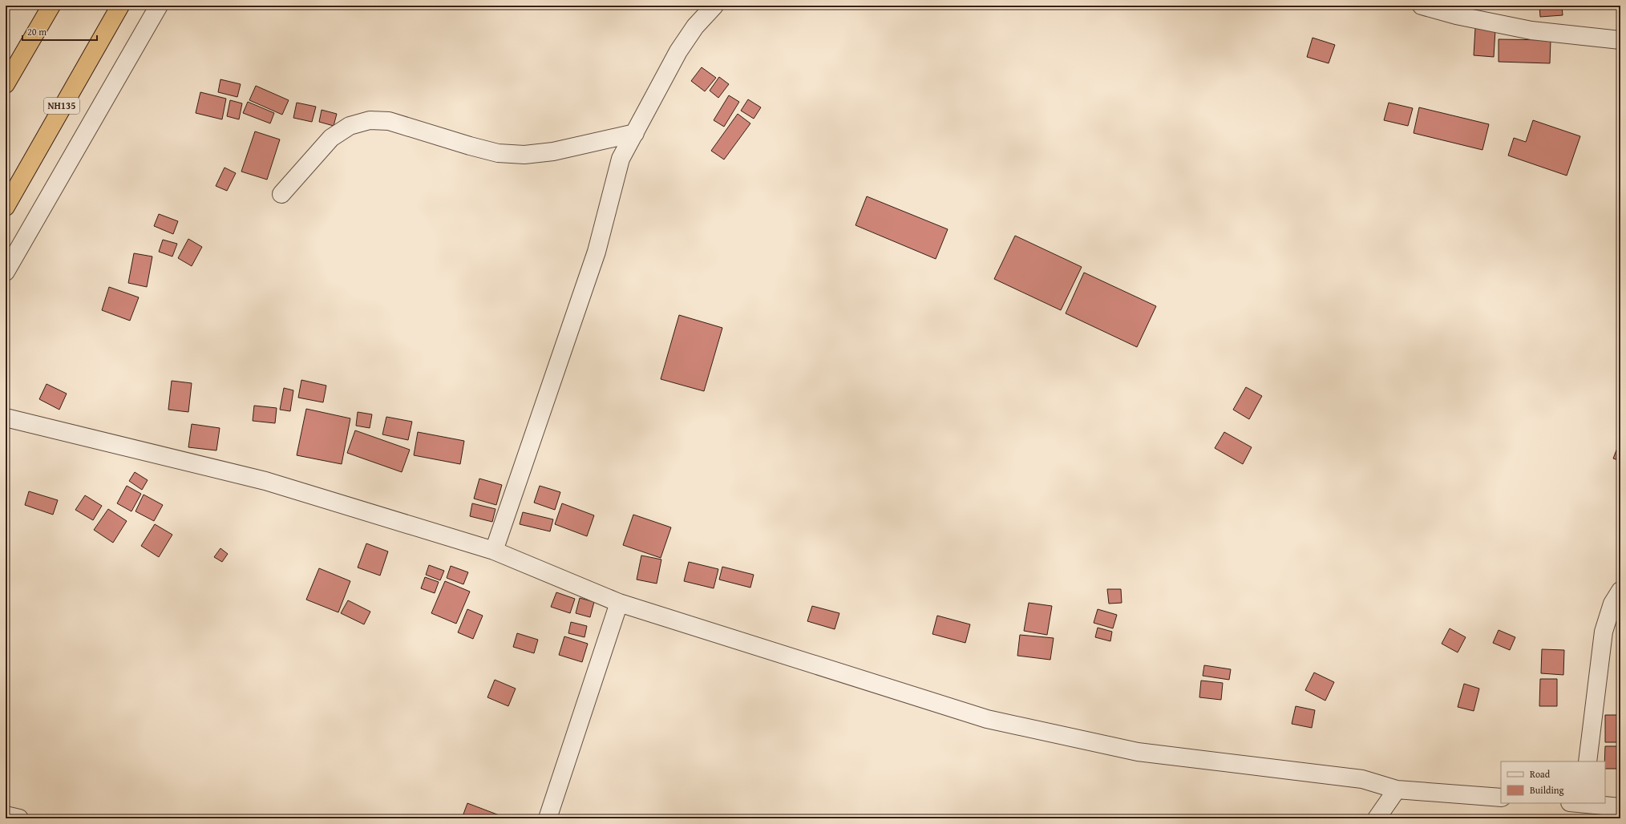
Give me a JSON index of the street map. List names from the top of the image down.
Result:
{
  "streets": {
    "highway": ["NH135"]
  },
  "legend": ["Road", "Building"],
  "scale_bar": "20 m"
}
